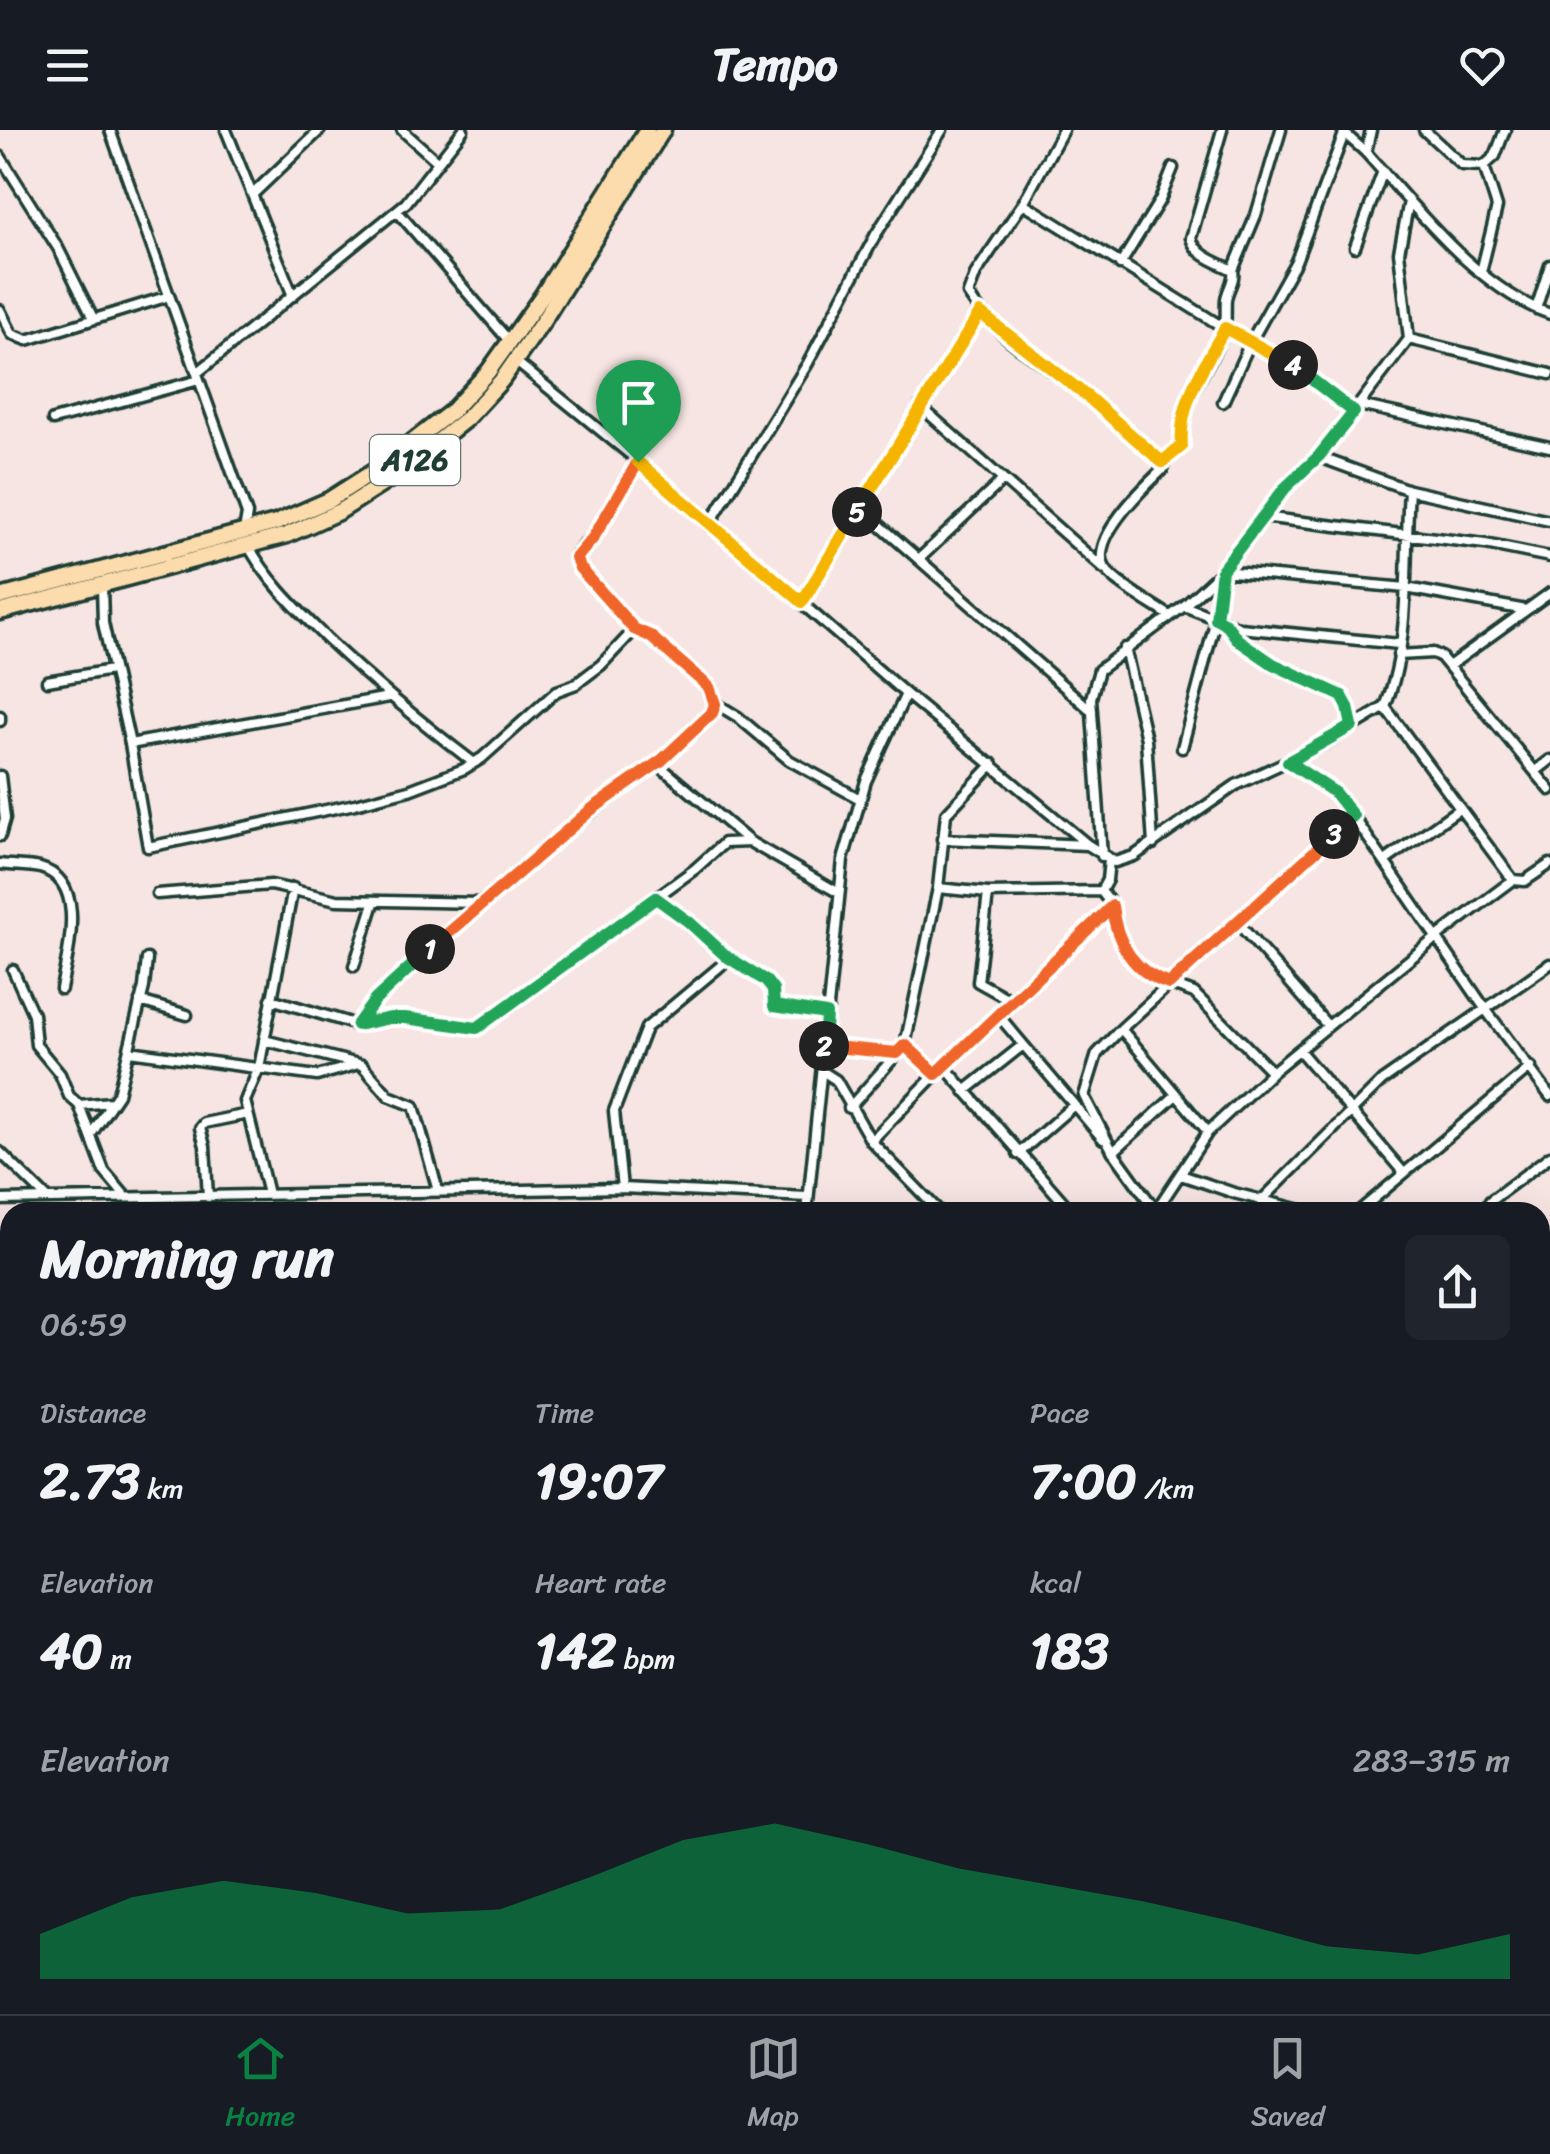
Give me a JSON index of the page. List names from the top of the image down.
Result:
{
  "streets": {
    "highway": ["A126"]
  },
  "page": {
    "header": "Tempo",
    "pins": [
      "4",
      "5",
      "3",
      "1",
      "2"
    ],
    "heading": ["Morning run", "06:59"],
    "stats": [
      ["Distance", "2.73 km"],
      ["Time", "19:07"],
      ["Pace", "7:00 /km"],
      ["Elevation", "40 m"],
      ["Heart rate", "142 bpm"],
      ["kcal", "183"]
    ],
    "chart": ["Elevation", "283–315 m"],
    "tabs": ["Home", "Map", "Saved"]
  }
}
